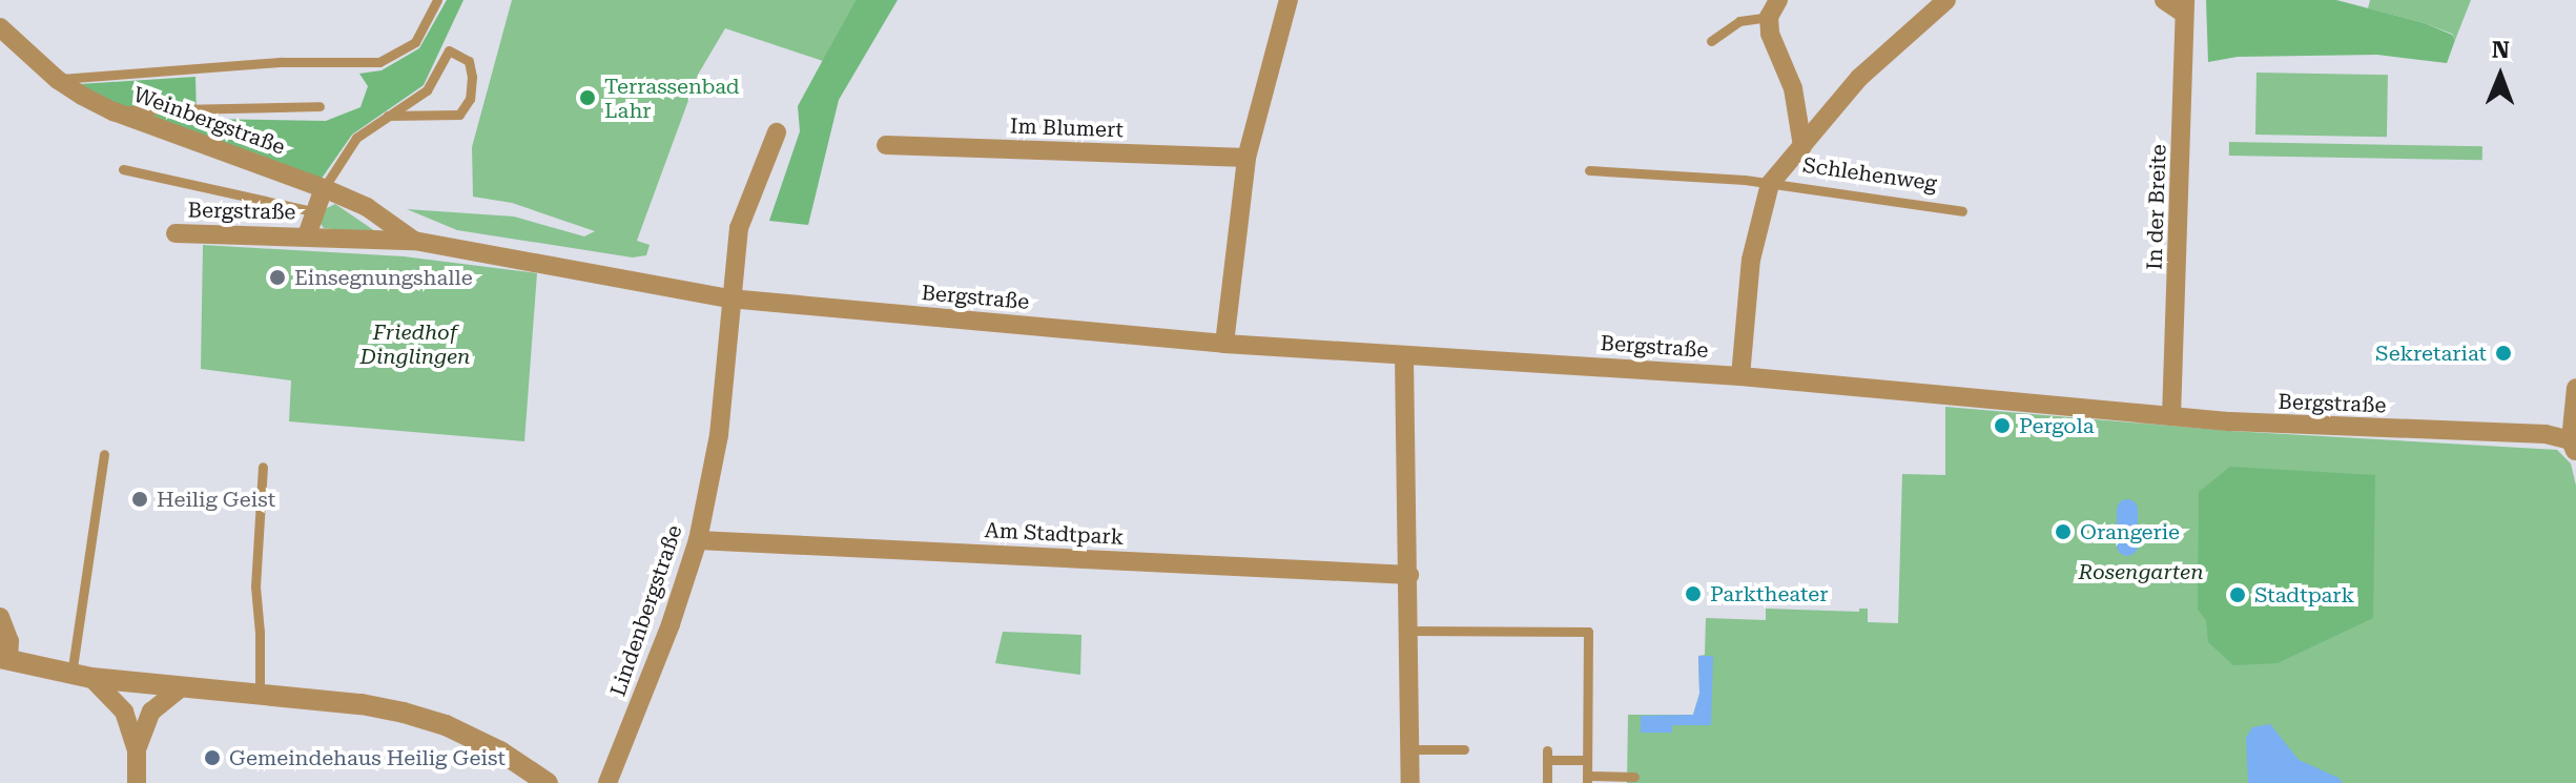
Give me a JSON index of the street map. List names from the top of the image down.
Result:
{
  "streets": {
    "street": [
      "Weinbergstraße",
      "Im Blumert",
      "Schlehenweg",
      "In der Breite",
      "Bergstraße",
      "Am Stadtpark",
      "Lindenbergstraße"
    ]
  },
  "crossings": [
    ["Weinbergstraße", "Bergstraße"],
    ["Schlehenweg", "Bergstraße"],
    ["In der Breite", "Bergstraße"],
    ["Bergstraße", "Lindenbergstraße"],
    ["Am Stadtpark", "Lindenbergstraße"]
  ],
  "parks": ["Friedhof Dinglingen", "Rosengarten"],
  "places": [
    "Terrassenbad Lahr",
    "Einsegnungshalle",
    "Sekretariat",
    "Pergola",
    "Heilig Geist",
    "Orangerie",
    "Parktheater",
    "Stadtpark",
    "Gemeindehaus Heilig Geist"
  ],
  "north": "top"
}
